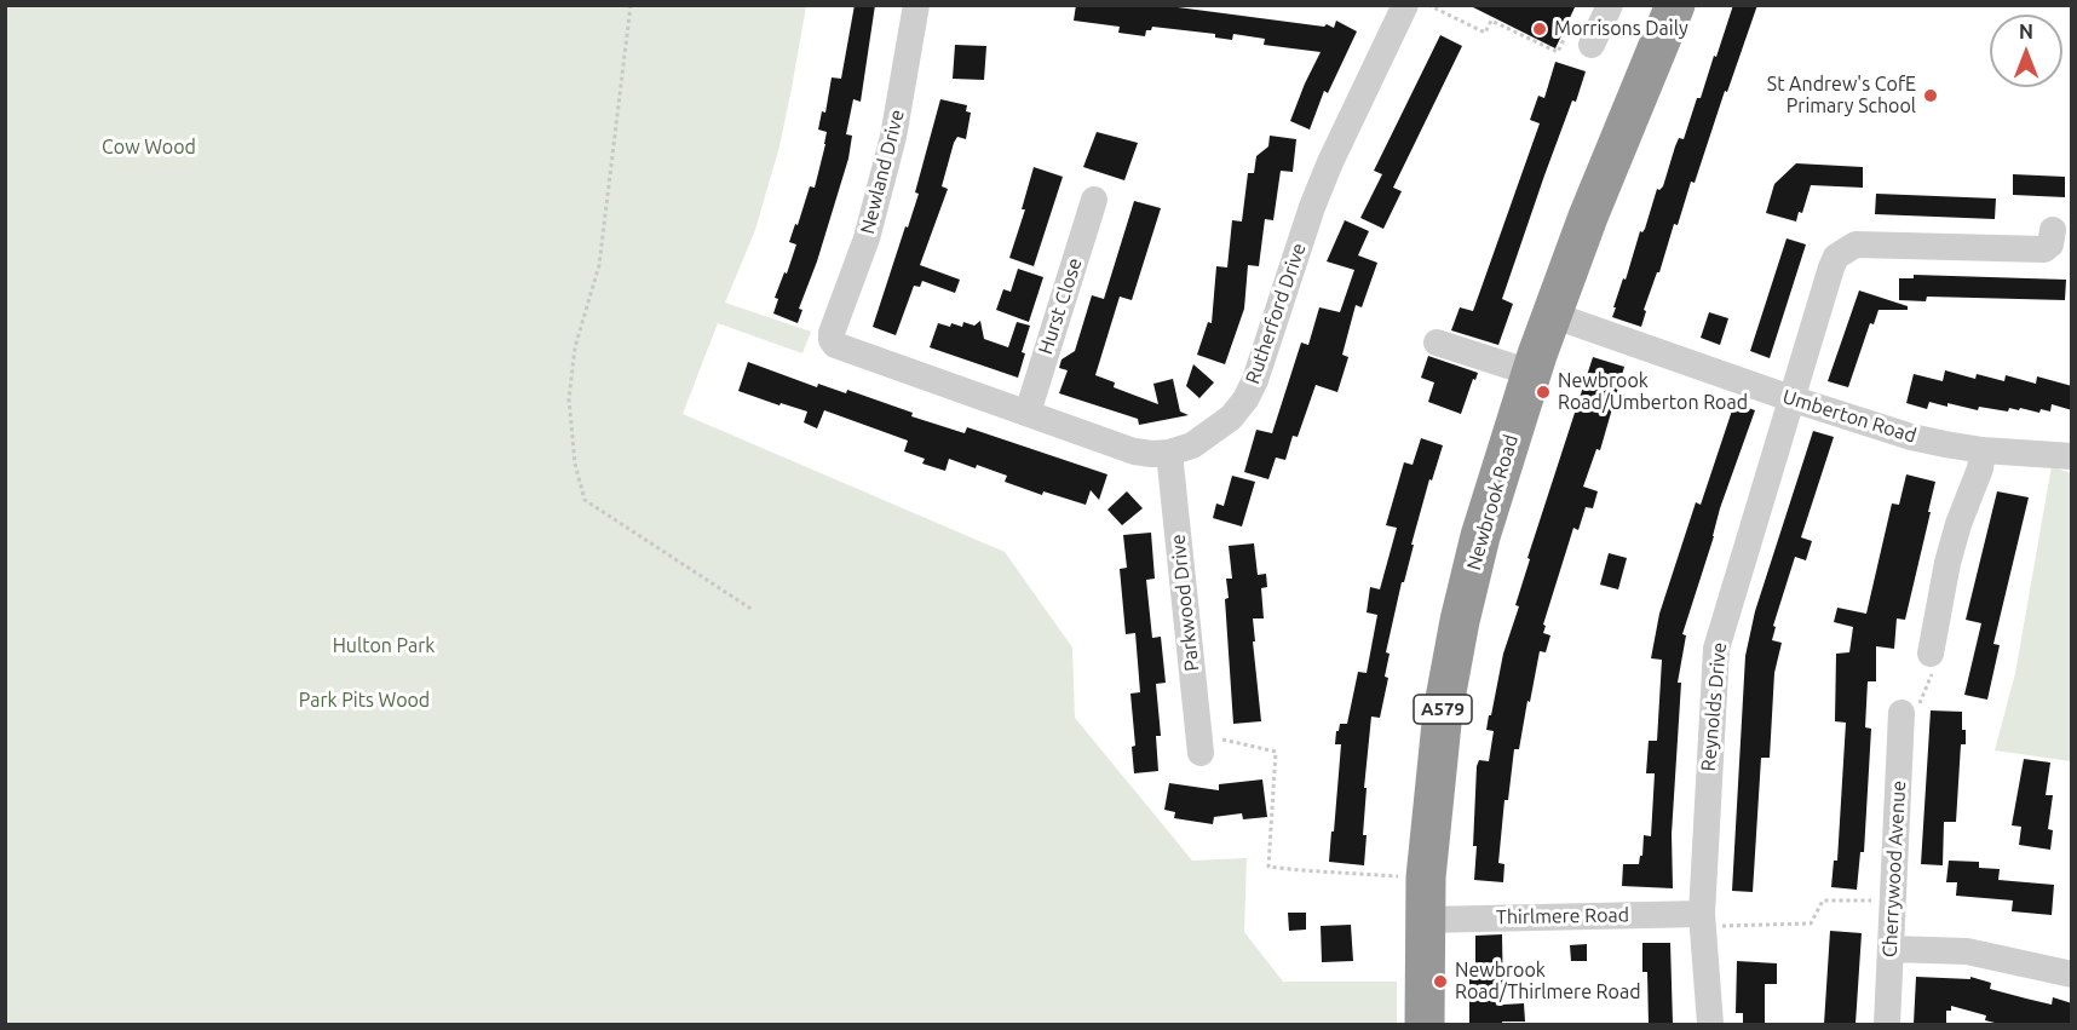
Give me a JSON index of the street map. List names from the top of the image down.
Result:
{
  "streets": {
    "highway": ["Newbrook Road", "A579"],
    "street": [
      "Newland Drive",
      "Hurst Close",
      "Rutherford Drive",
      "Umberton Road",
      "Parkwood Drive",
      "Reynolds Drive",
      "Cherrywood Avenue",
      "Thirlmere Road"
    ]
  },
  "crossings": [
    ["Newland Drive", "Rutherford Drive"],
    ["Hurst Close", "Rutherford Drive"],
    ["Rutherford Drive", "Parkwood Drive"],
    ["Umberton Road", "Newbrook Road"],
    ["Umberton Road", "Reynolds Drive"],
    ["Newbrook Road", "Thirlmere Road"],
    ["Reynolds Drive", "Thirlmere Road"]
  ],
  "parks": ["Cow Wood", "Hulton Park", "Park Pits Wood"],
  "places": [
    "Morrisons Daily",
    "St Andrew's CofE Primary School",
    "Newbrook Road/Umberton Road",
    "Newbrook Road/Thirlmere Road"
  ],
  "north": "top"
}
